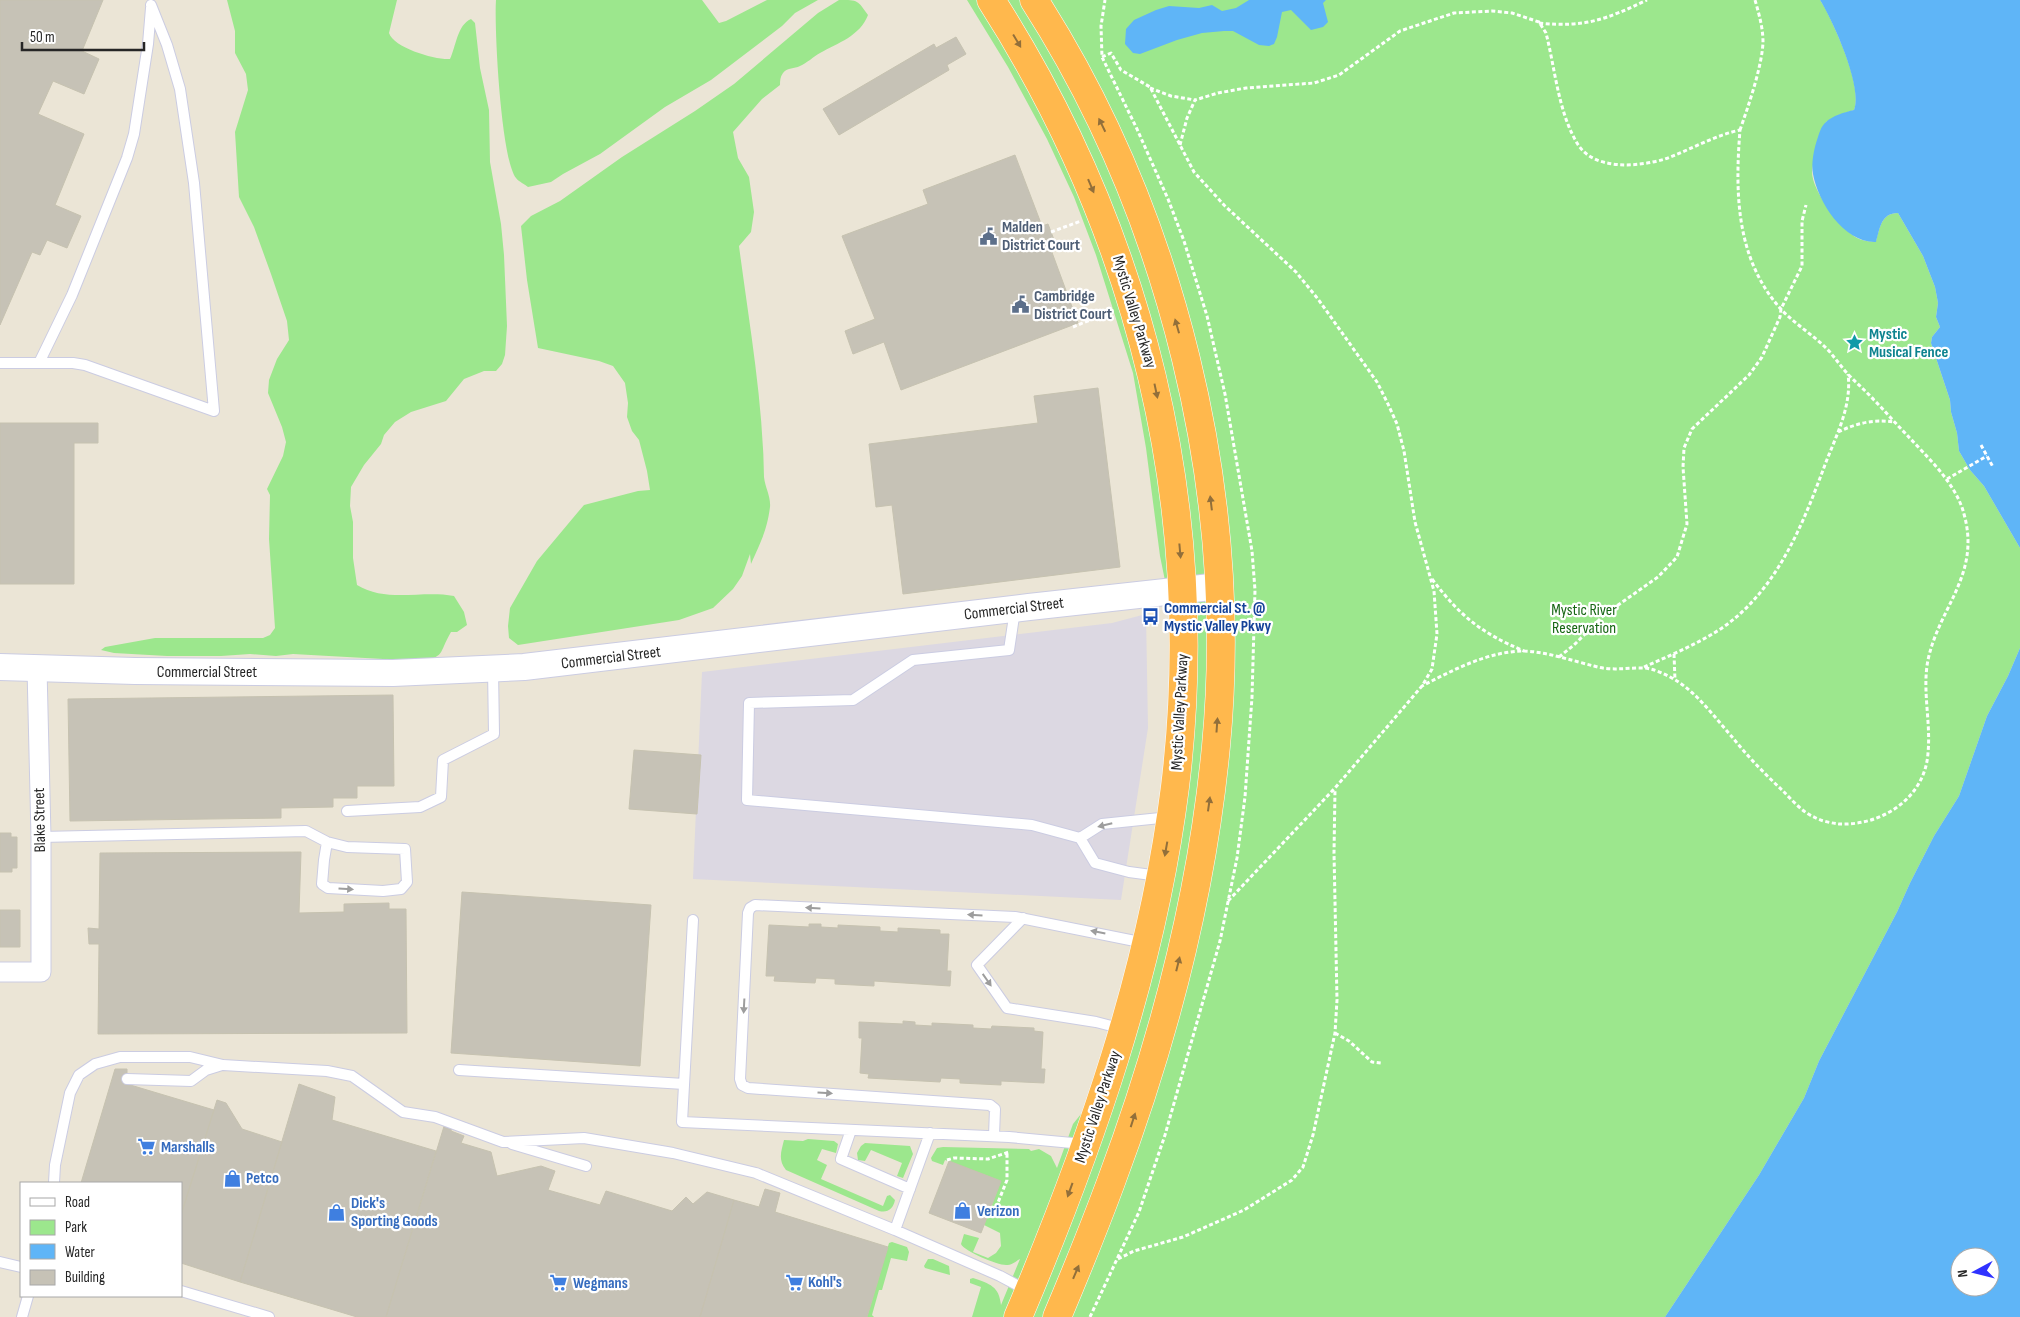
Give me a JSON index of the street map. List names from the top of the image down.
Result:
{
  "streets": {
    "highway": ["Mystic Valley Parkway"],
    "street": ["Commercial Street", "Blake Street"]
  },
  "crossings": [
    ["Mystic Valley Parkway", "Commercial Street"],
    ["Commercial Street", "Blake Street"]
  ],
  "parks": ["Mystic River Reservation"],
  "places": {
    "public building": ["Malden District Court", "Cambridge District Court"],
    "place": ["Mystic Musical Fence"],
    "bus stop": ["Commercial St. @ Mystic Valley Pkwy"],
    "supermarket": ["Marshalls", "Kohl's", "Wegmans"],
    "shop": ["Petco", "Verizon", "Dick's Sporting Goods"]
  },
  "legend": [
    "Road",
    "Park",
    "Water",
    "Building"
  ],
  "scale_bar": "50 m",
  "north": "left"
}
